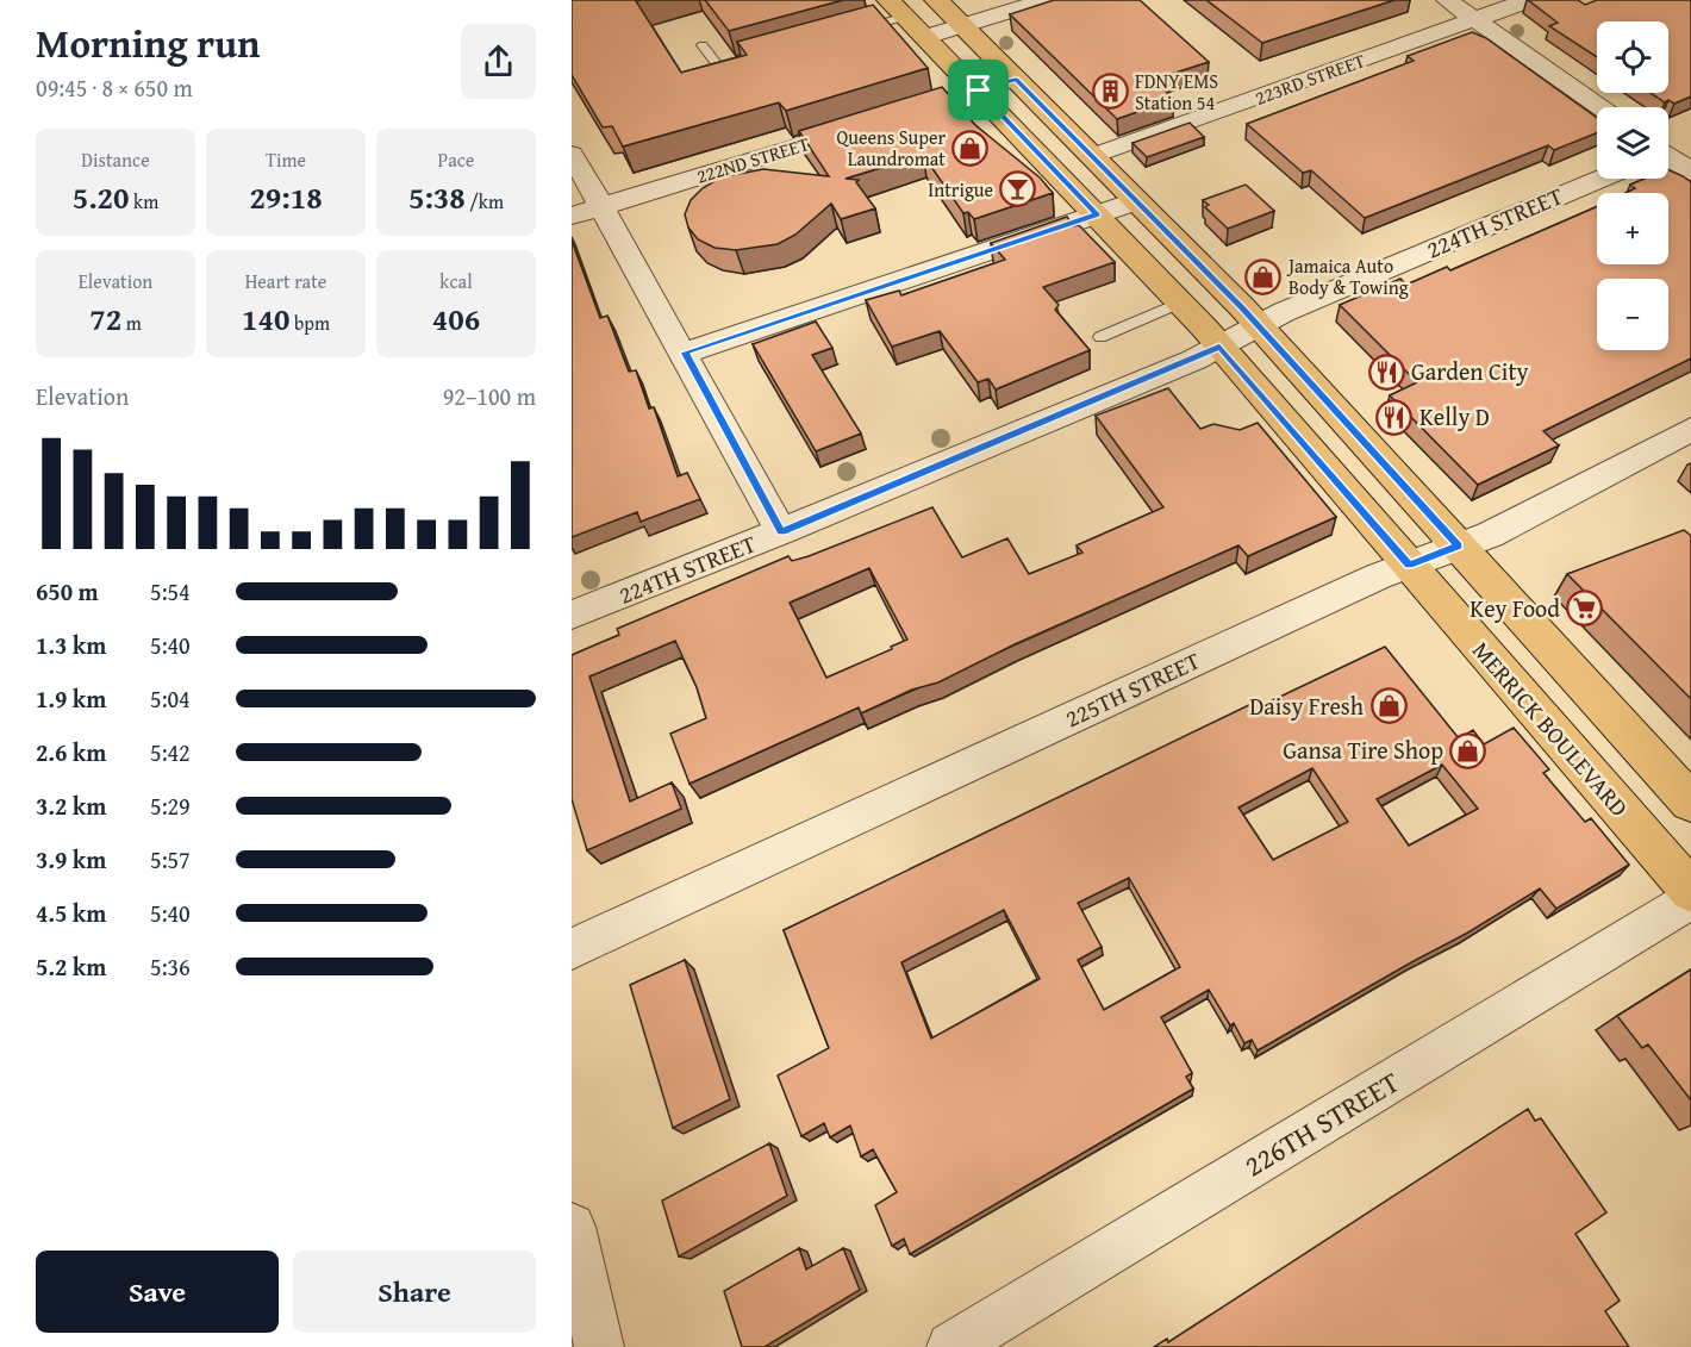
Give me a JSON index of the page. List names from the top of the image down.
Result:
{
  "streets": {
    "main road": ["MERRICK BOULEVARD"],
    "street": [
      "223RD STREET",
      "222ND STREET",
      "224TH STREET",
      "225TH STREET",
      "226TH STREET"
    ]
  },
  "crossings": [
    ["222ND STREET", "MERRICK BOULEVARD"],
    ["224TH STREET", "MERRICK BOULEVARD"],
    ["225TH STREET", "MERRICK BOULEVARD"]
  ],
  "places": {
    "building": ["FDNY EMS Station 54"],
    "shop": [
      "Queens Super Laundromat",
      "Jamaica Auto Body & Towing",
      "Daisy Fresh",
      "Gansa Tire Shop"
    ],
    "bar": ["Intrigue"],
    "restaurant": ["Garden City", "Kelly D"],
    "supermarket": ["Key Food"]
  },
  "page": {
    "heading": ["Morning run", "09:45 · 8 × 650 m"],
    "map_buttons": ["+", "−"],
    "stats": [
      ["Distance", "5.20 km"],
      ["Time", "29:18"],
      ["Pace", "5:38 /km"],
      ["Elevation", "72 m"],
      ["Heart rate", "140 bpm"],
      ["kcal", "406"]
    ],
    "chart": ["Elevation", "92–100 m"],
    "list": [
      {
        "name": "650 m",
        "note": "5:54"
      },
      {
        "name": "1.3 km",
        "note": "5:40"
      },
      {
        "name": "1.9 km",
        "note": "5:04"
      },
      {
        "name": "2.6 km",
        "note": "5:42"
      },
      {
        "name": "3.2 km",
        "note": "5:29"
      },
      {
        "name": "3.9 km",
        "note": "5:57"
      },
      {
        "name": "4.5 km",
        "note": "5:40"
      },
      {
        "name": "5.2 km",
        "note": "5:36"
      }
    ],
    "buttons": ["Save", "Share"]
  }
}
